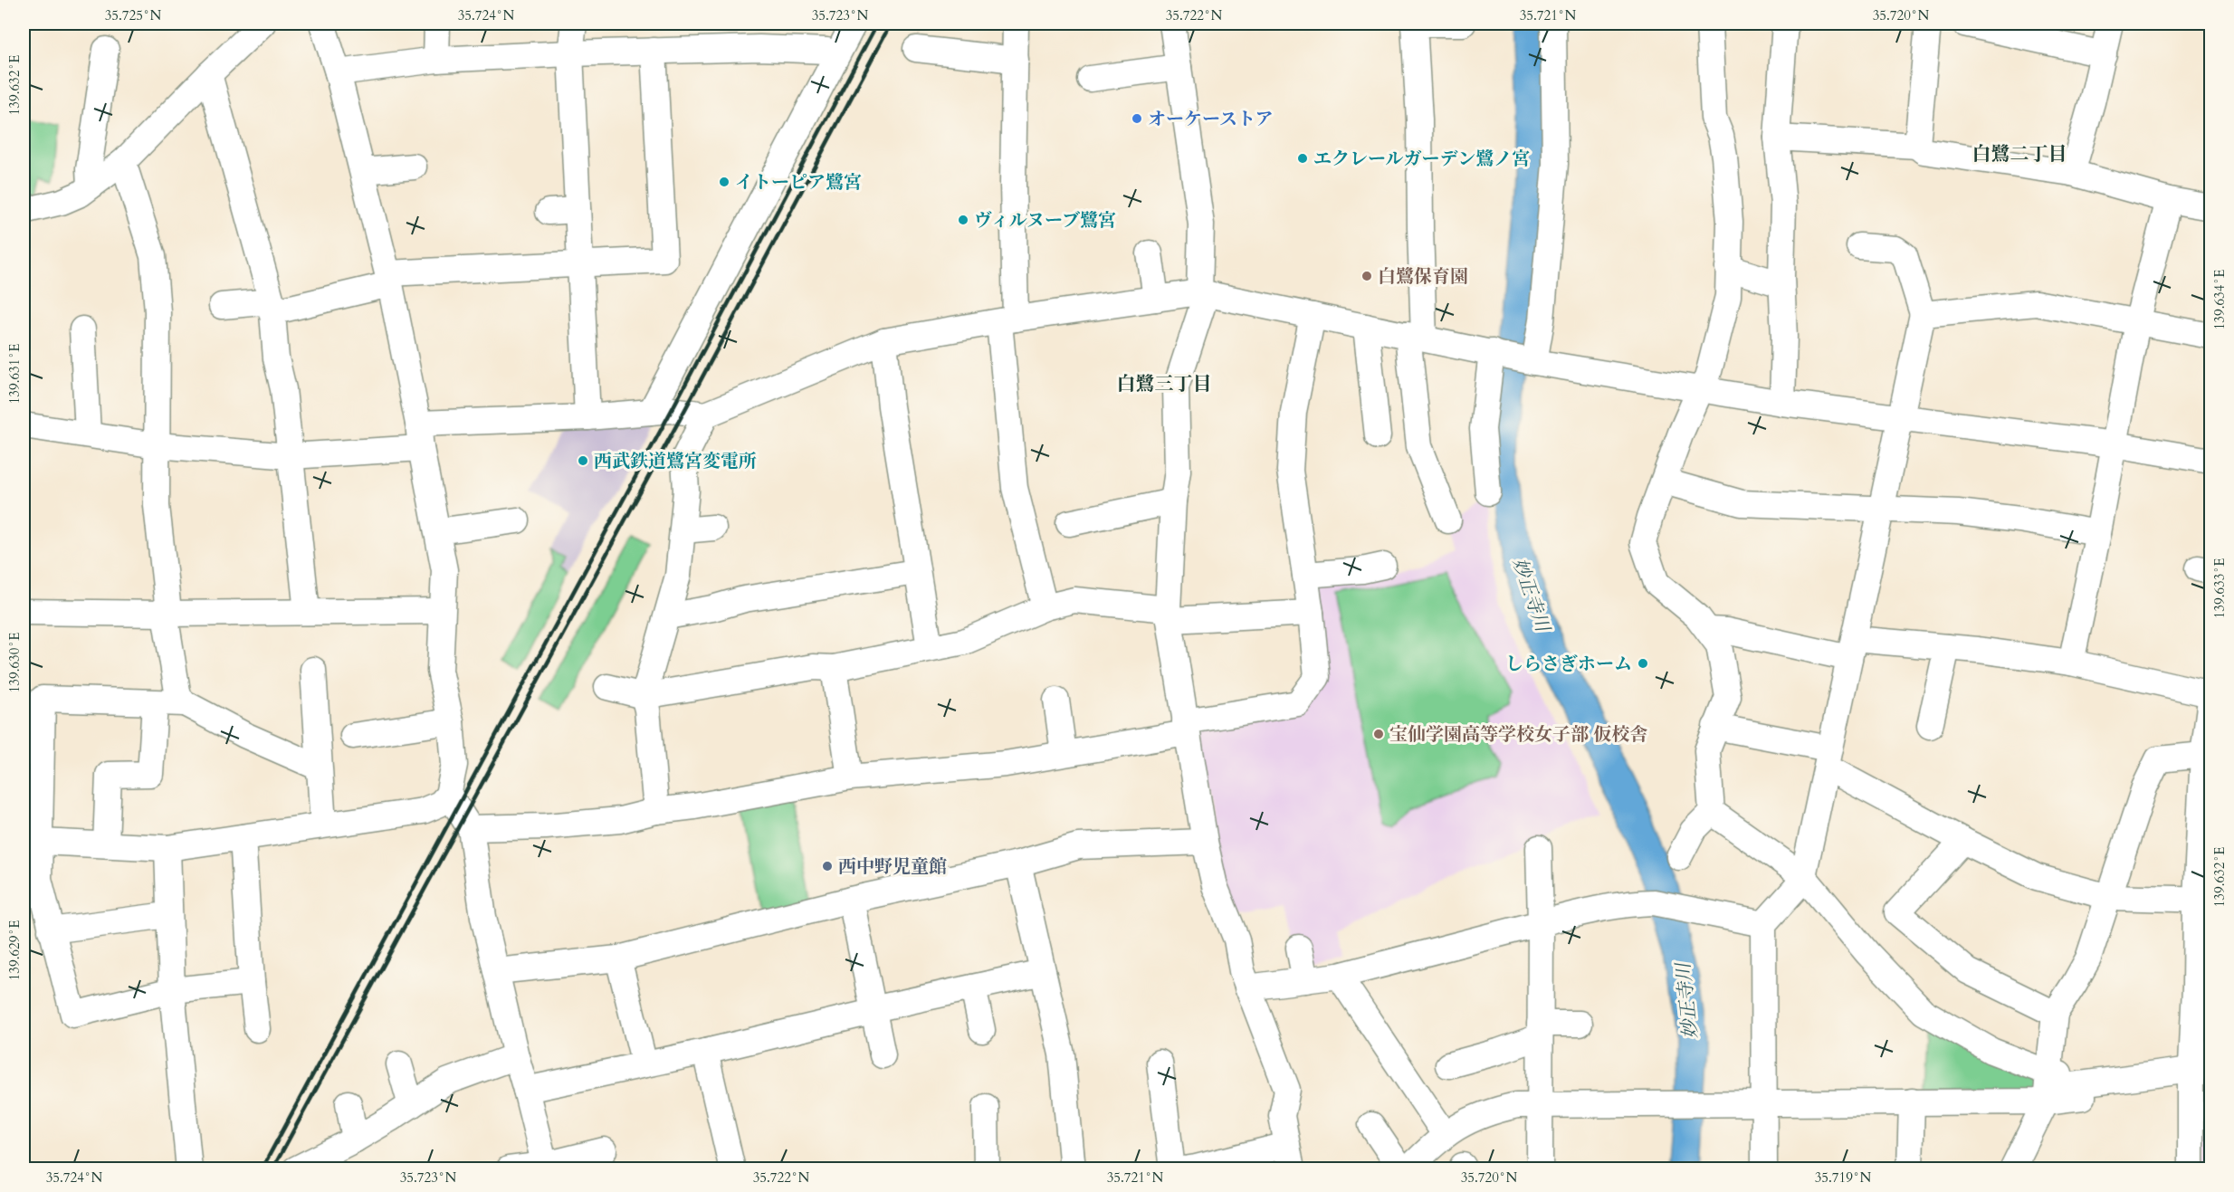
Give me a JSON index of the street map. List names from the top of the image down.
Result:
{
  "districts": ["白鷺二丁目", "白鷺三丁目"],
  "water": ["妙正寺川"],
  "places": [
    "オーケーストア",
    "エクレールガーデン鷺ノ宮",
    "イトーピア鷺宮",
    "ヴィルヌーブ鷺宮",
    "白鷺保育園",
    "西武鉄道鷺宮変電所",
    "しらさぎホーム",
    "宝仙学園高等学校女子部 仮校舎",
    "西中野児童館"
  ],
  "coordinates": [
    "35.725°N",
    "35.724°N",
    "35.723°N",
    "35.722°N",
    "35.721°N",
    "35.720°N",
    "139.632°E",
    "139.634°E",
    "139.631°E",
    "139.633°E",
    "139.630°E",
    "139.629°E",
    "35.719°N"
  ]
}
